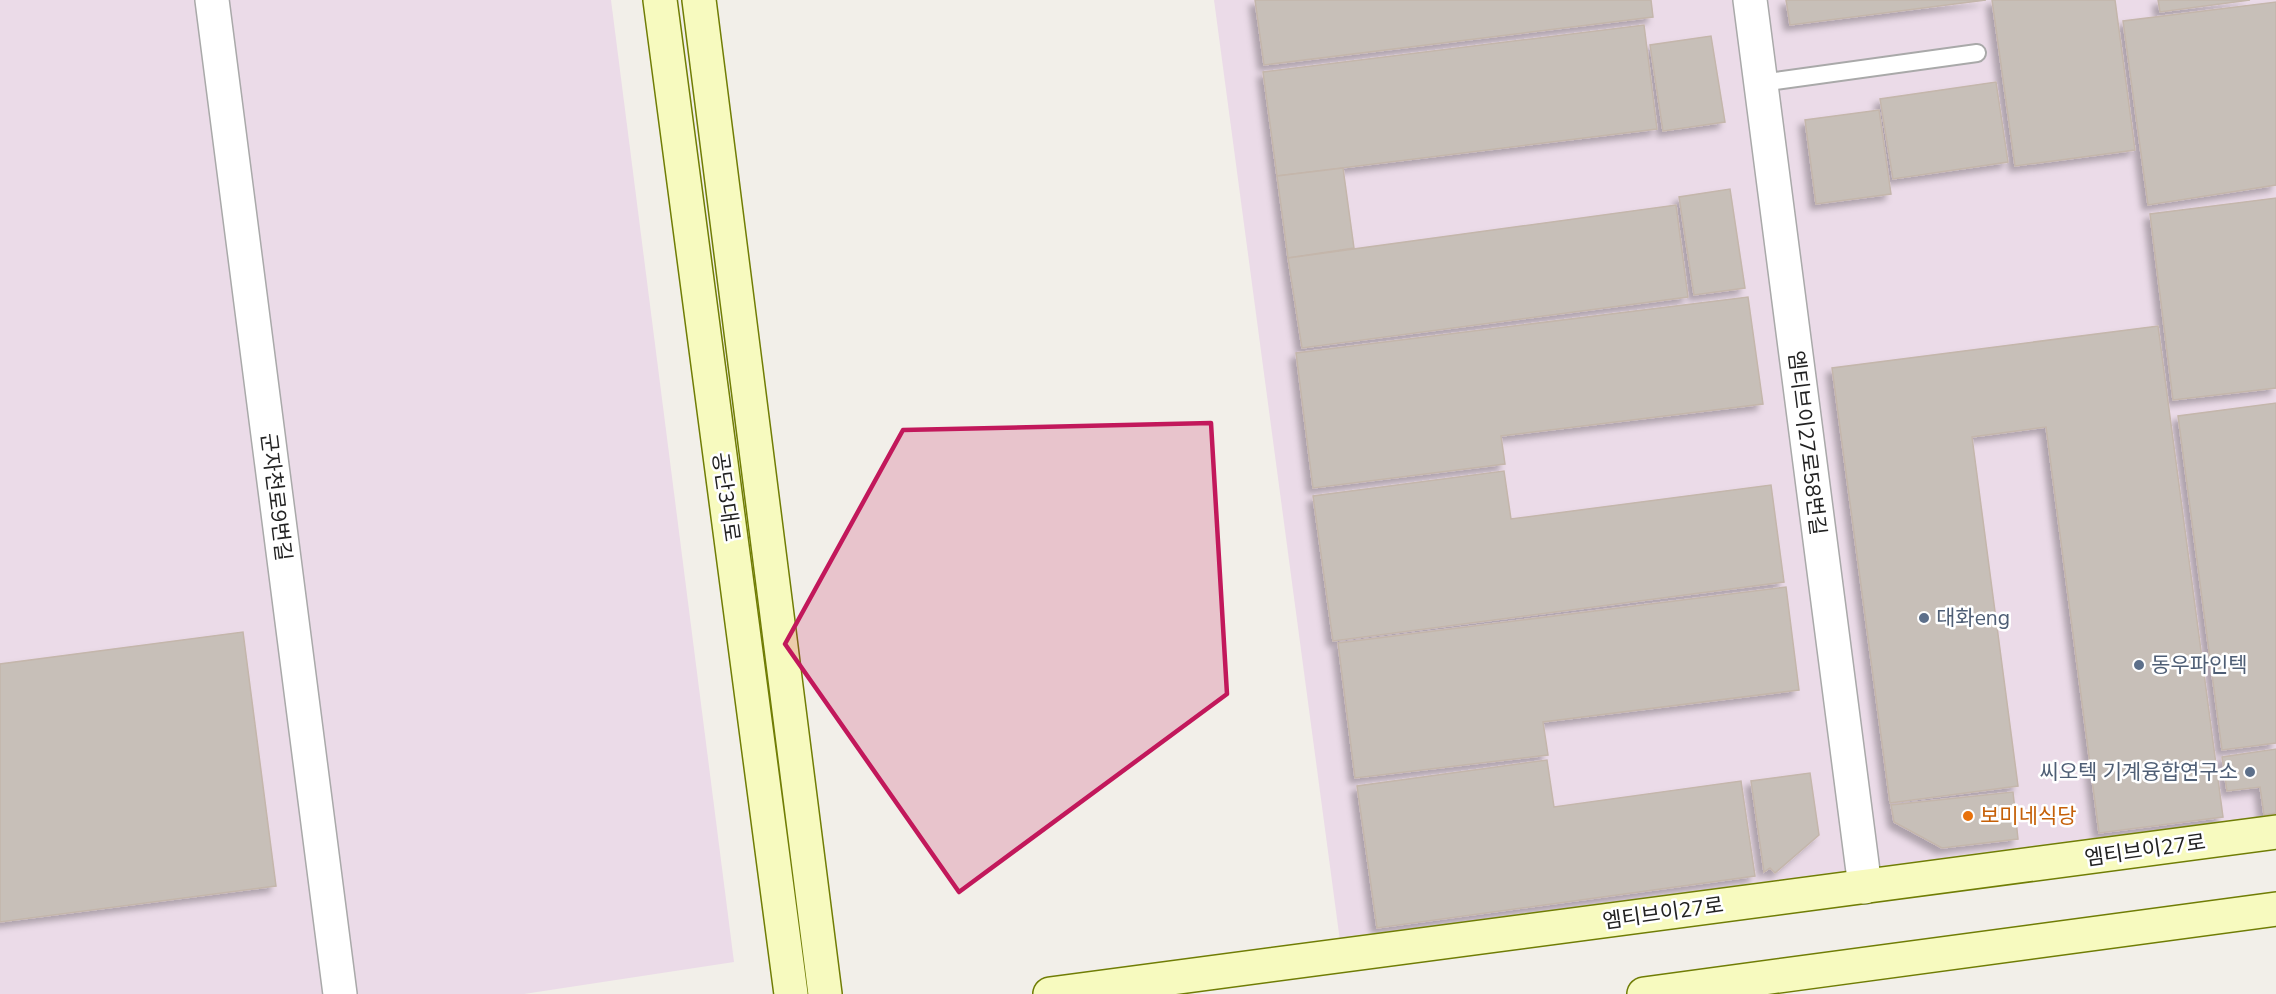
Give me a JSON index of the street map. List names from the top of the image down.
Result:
{
  "streets": {
    "main road": ["공단3대로", "엠티브이27로"],
    "street": ["엠티브이27로58번길", "군자천로9번길"]
  },
  "crossings": [
    ["엠티브이27로58번길", "엠티브이27로"]
  ],
  "places": [
    "대화eng",
    "동우파인텍",
    "씨오텍 기계융합연구소",
    "보미네식당"
  ]
}
